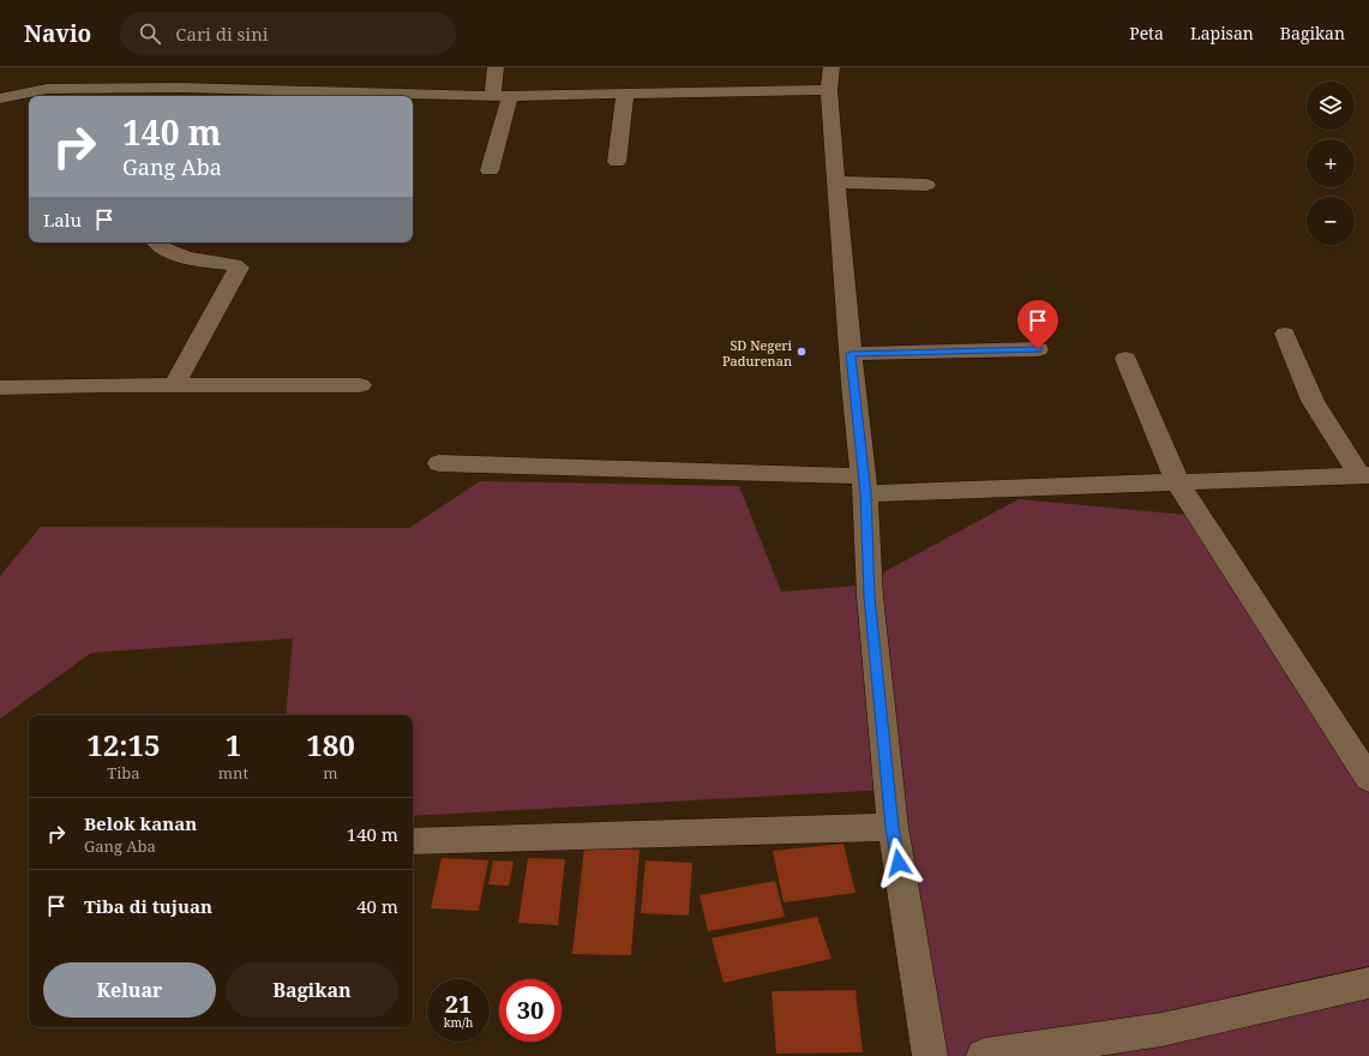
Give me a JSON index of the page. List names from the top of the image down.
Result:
{
  "places": ["SD Negeri Padurenan"],
  "page": {
    "header": "Navio",
    "search": "Cari di sini",
    "nav": ["Peta", "Lapisan", "Bagikan"],
    "map_buttons": ["+", "−"],
    "turn": ["140 m", "Gang Aba"],
    "then": "Lalu",
    "eta": [
      "12:15",
      "Tiba",
      "1",
      "mnt",
      "180",
      "m"
    ],
    "list": [
      {
        "name": "Belok kanan",
        "note": "Gang Aba",
        "value": "140 m"
      },
      {
        "name": "Tiba di tujuan",
        "value": "40 m"
      }
    ],
    "buttons": ["Keluar", "Bagikan"],
    "speed": "21 km/h",
    "limit": "30"
  }
}
